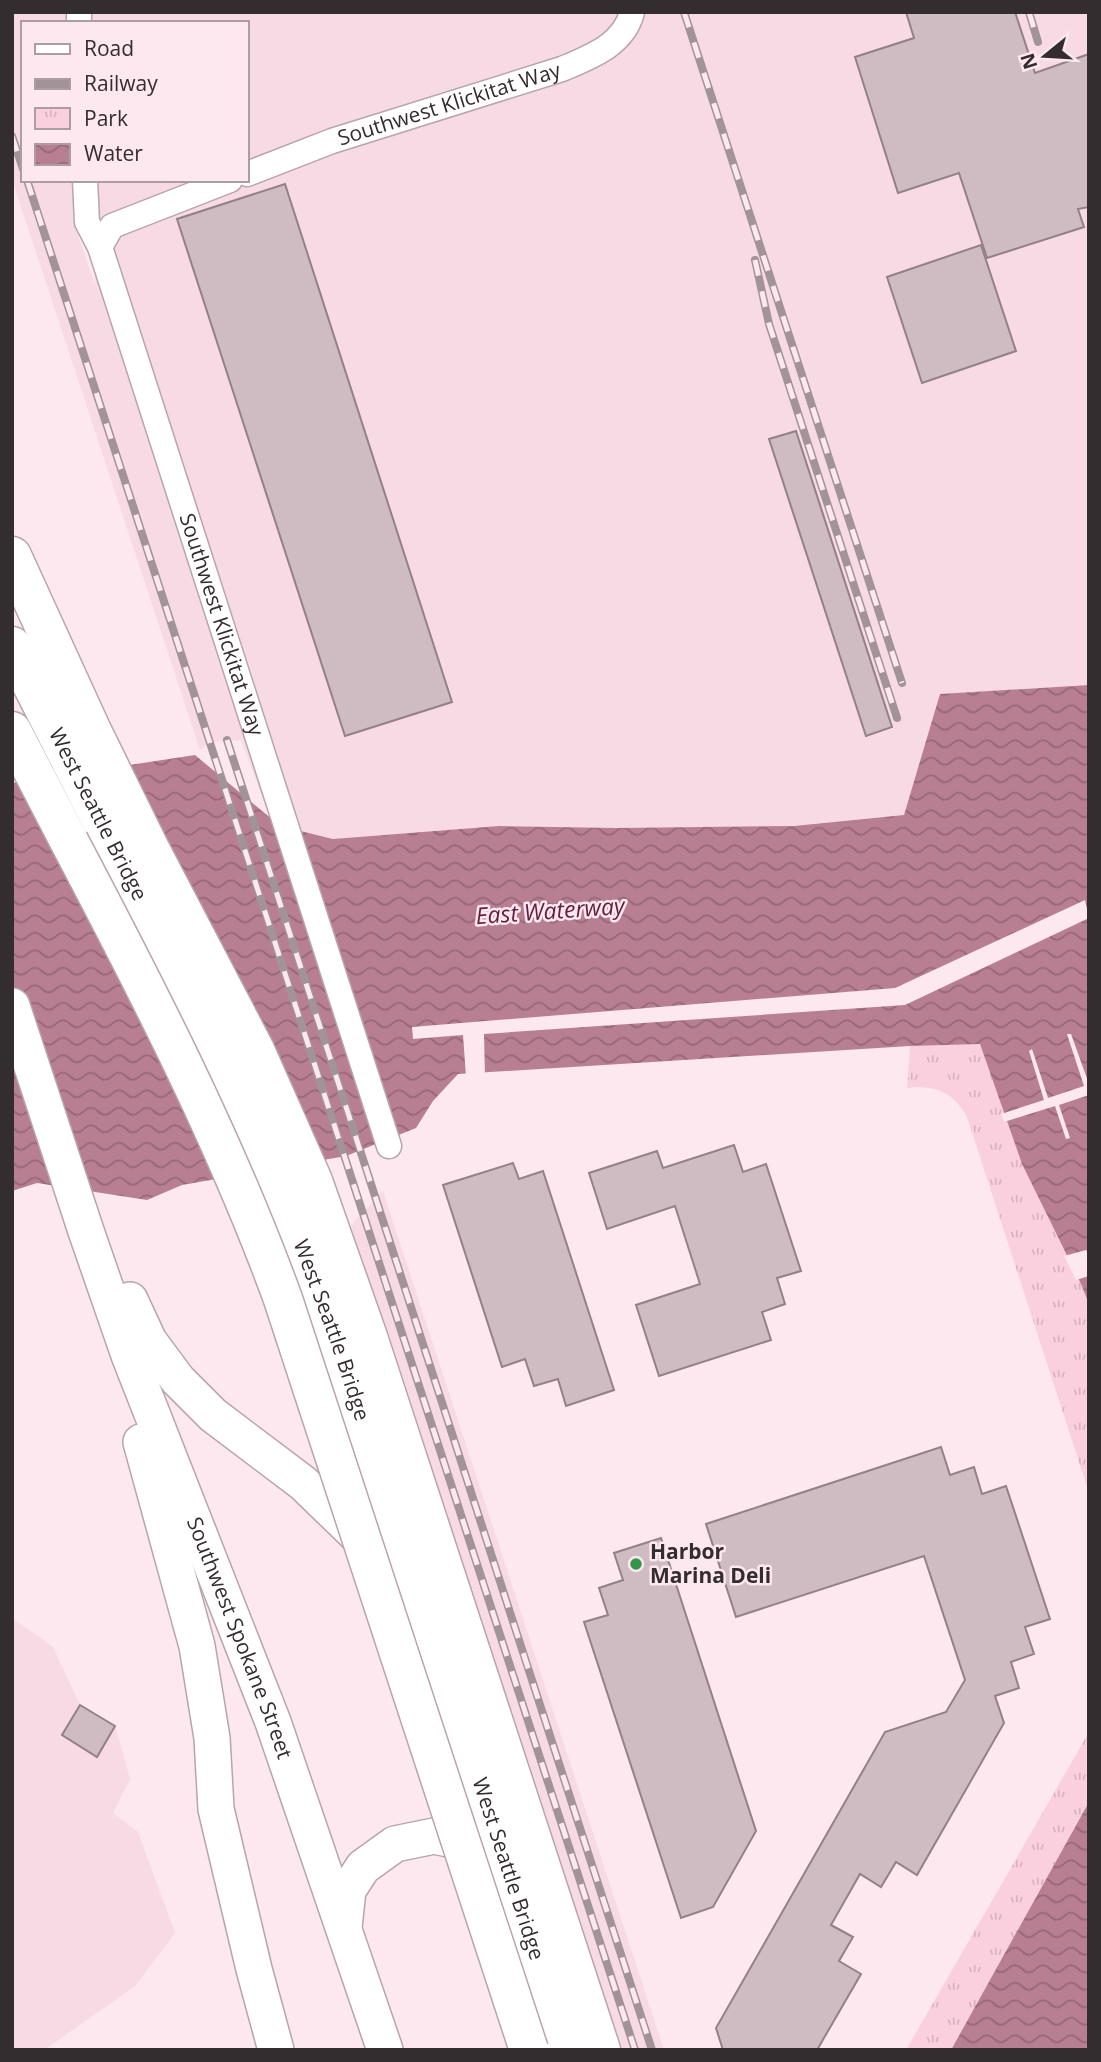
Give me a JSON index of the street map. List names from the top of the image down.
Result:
{
  "streets": {
    "highway": ["West Seattle Bridge"],
    "street": ["Southwest Klickitat Way", "Southwest Spokane Street"]
  },
  "water": ["East Waterway"],
  "places": ["Harbor Marina Deli"],
  "legend": [
    "Road",
    "Railway",
    "Park",
    "Water"
  ],
  "north": "left"
}
